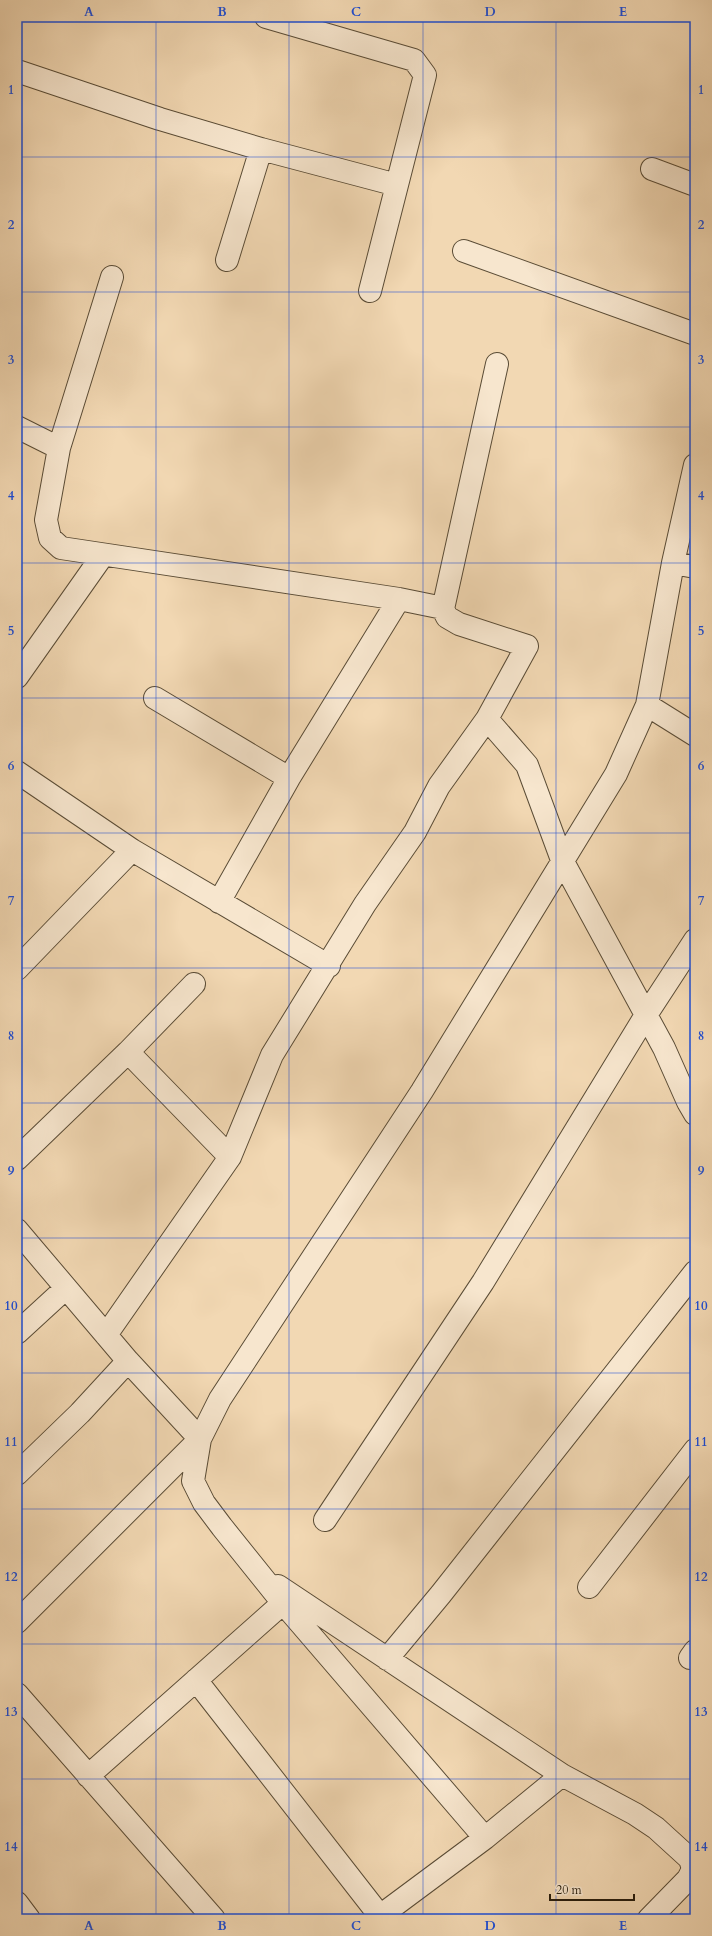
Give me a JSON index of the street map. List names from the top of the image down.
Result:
{
  "scale_bar": "20 m",
  "grid": {
    "columns": [
      "A",
      "B",
      "C",
      "D",
      "E"
    ],
    "rows": [
      "1",
      "2",
      "3",
      "4",
      "5",
      "6",
      "7",
      "8",
      "9",
      "10",
      "11",
      "12",
      "13",
      "14"
    ]
  }
}
